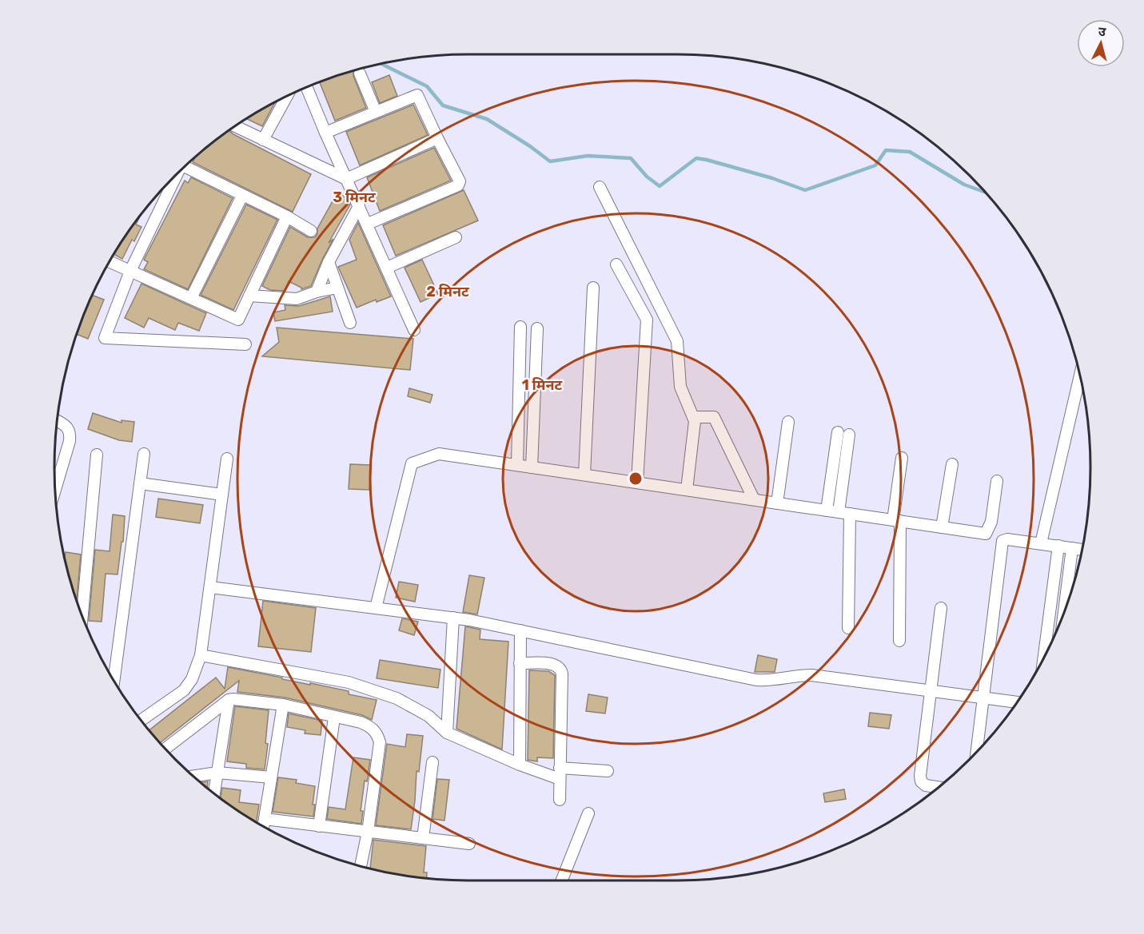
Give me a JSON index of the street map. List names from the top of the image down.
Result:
{
  "north": "top",
  "rings": ["3 मिनट", "2 मिनट", "1 मिनट"]
}
